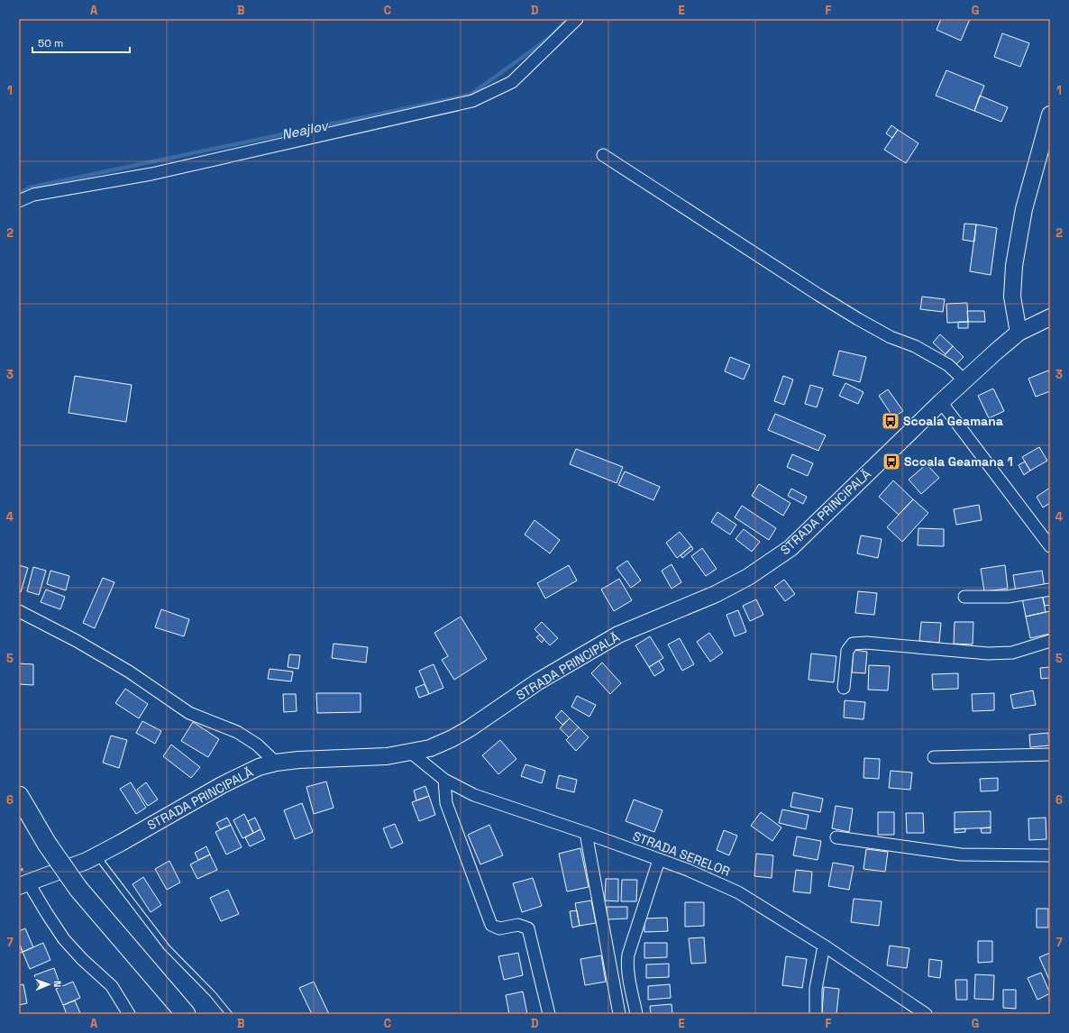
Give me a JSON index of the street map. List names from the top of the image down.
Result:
{
  "streets": {
    "main road": ["STRADA PRINCIPALĂ"],
    "street": ["STRADA SERELOR"]
  },
  "crossings": [
    ["STRADA PRINCIPALĂ", "STRADA SERELOR"]
  ],
  "water": ["Neajlov"],
  "places": {
    "bus stop": ["Scoala Geamana", "Scoala Geamana 1"]
  },
  "scale_bar": "50 m",
  "north": "right",
  "grid": {
    "columns": [
      "A",
      "B",
      "C",
      "D",
      "E",
      "F",
      "G"
    ],
    "rows": [
      "1",
      "2",
      "3",
      "4",
      "5",
      "6",
      "7"
    ]
  }
}
